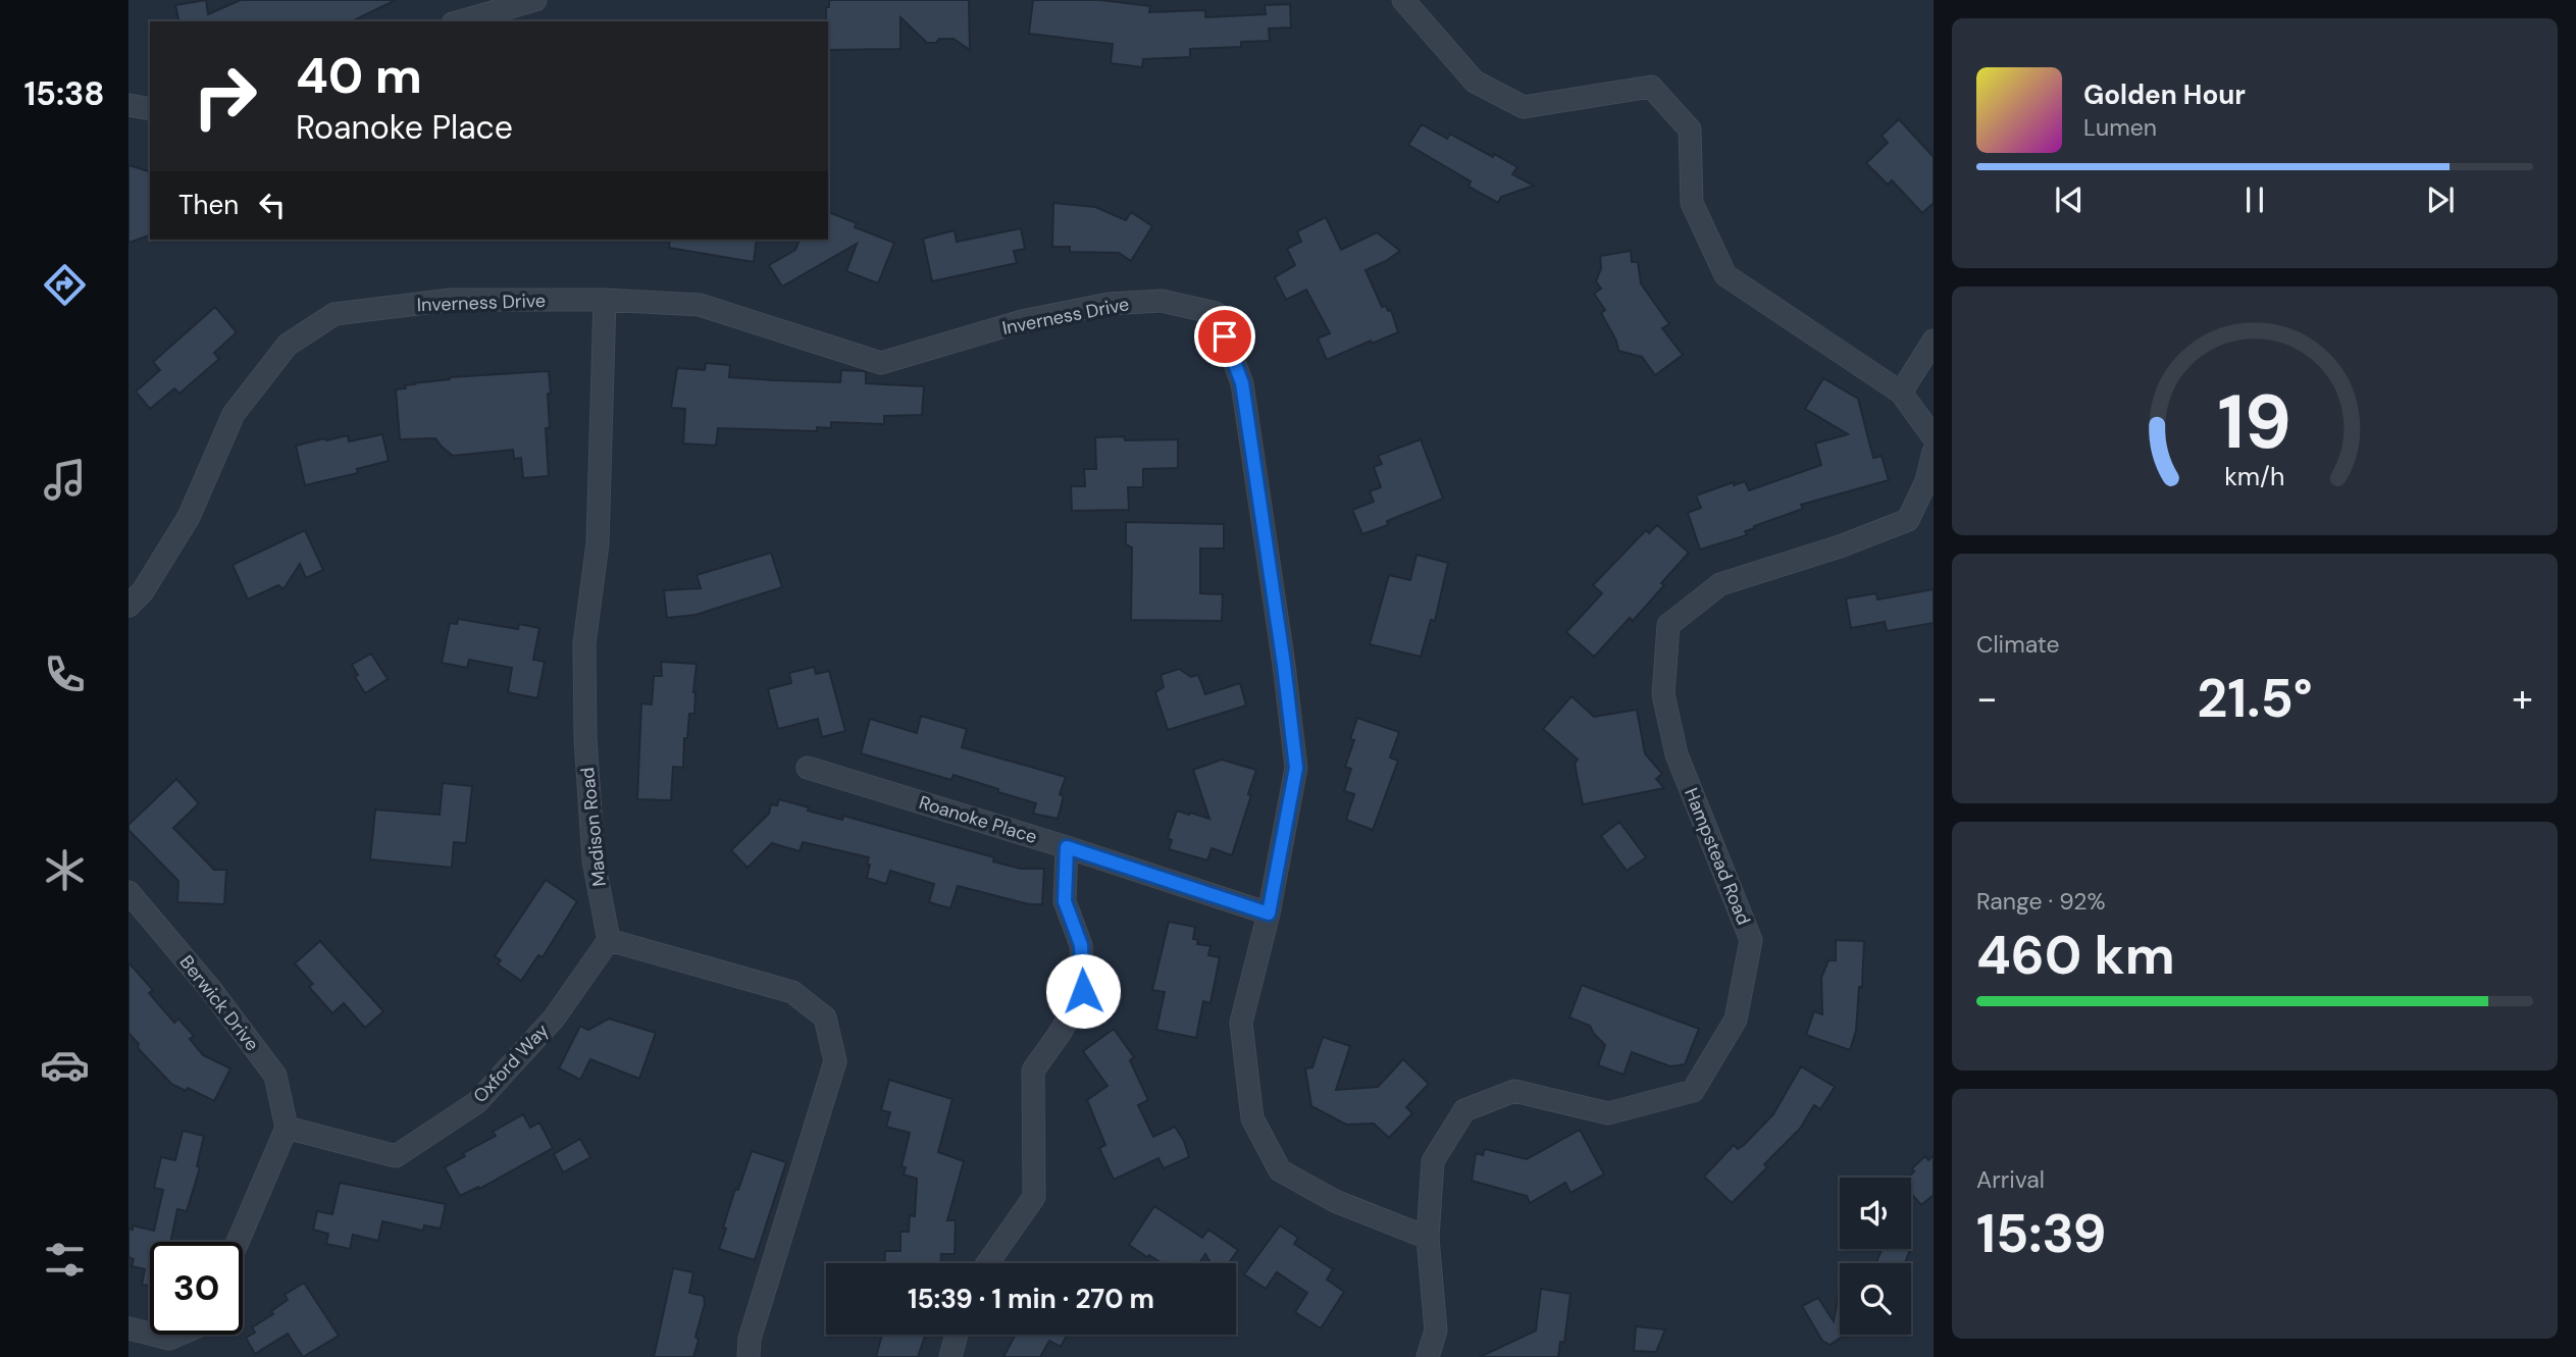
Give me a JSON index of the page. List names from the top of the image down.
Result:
{
  "streets": {
    "street": [
      "Inverness Drive",
      "Roanoke Place",
      "Madison Road",
      "Hampstead Road",
      "Berwick Drive",
      "Oxford Way"
    ]
  },
  "crossings": [
    ["Inverness Drive", "Roanoke Place"],
    ["Inverness Drive", "Madison Road"],
    ["Inverness Drive", "Hampstead Road"],
    ["Madison Road", "Oxford Way"],
    ["Berwick Drive", "Oxford Way"]
  ],
  "page": {
    "tabs": "15:38",
    "turn": ["40 m", "Roanoke Place"],
    "song": ["Golden Hour", "Lumen"],
    "then": "Then",
    "tile": [
      "Climate",
      ["Range · 92%", "460 km"],
      ["Arrival", "15:39"]
    ],
    "heat": ["−", "21.5°", "+"],
    "limit": "30",
    "trip": "15:39 · 1 min · 270 m",
    "gauge": ["19", "km/h"]
  }
}
